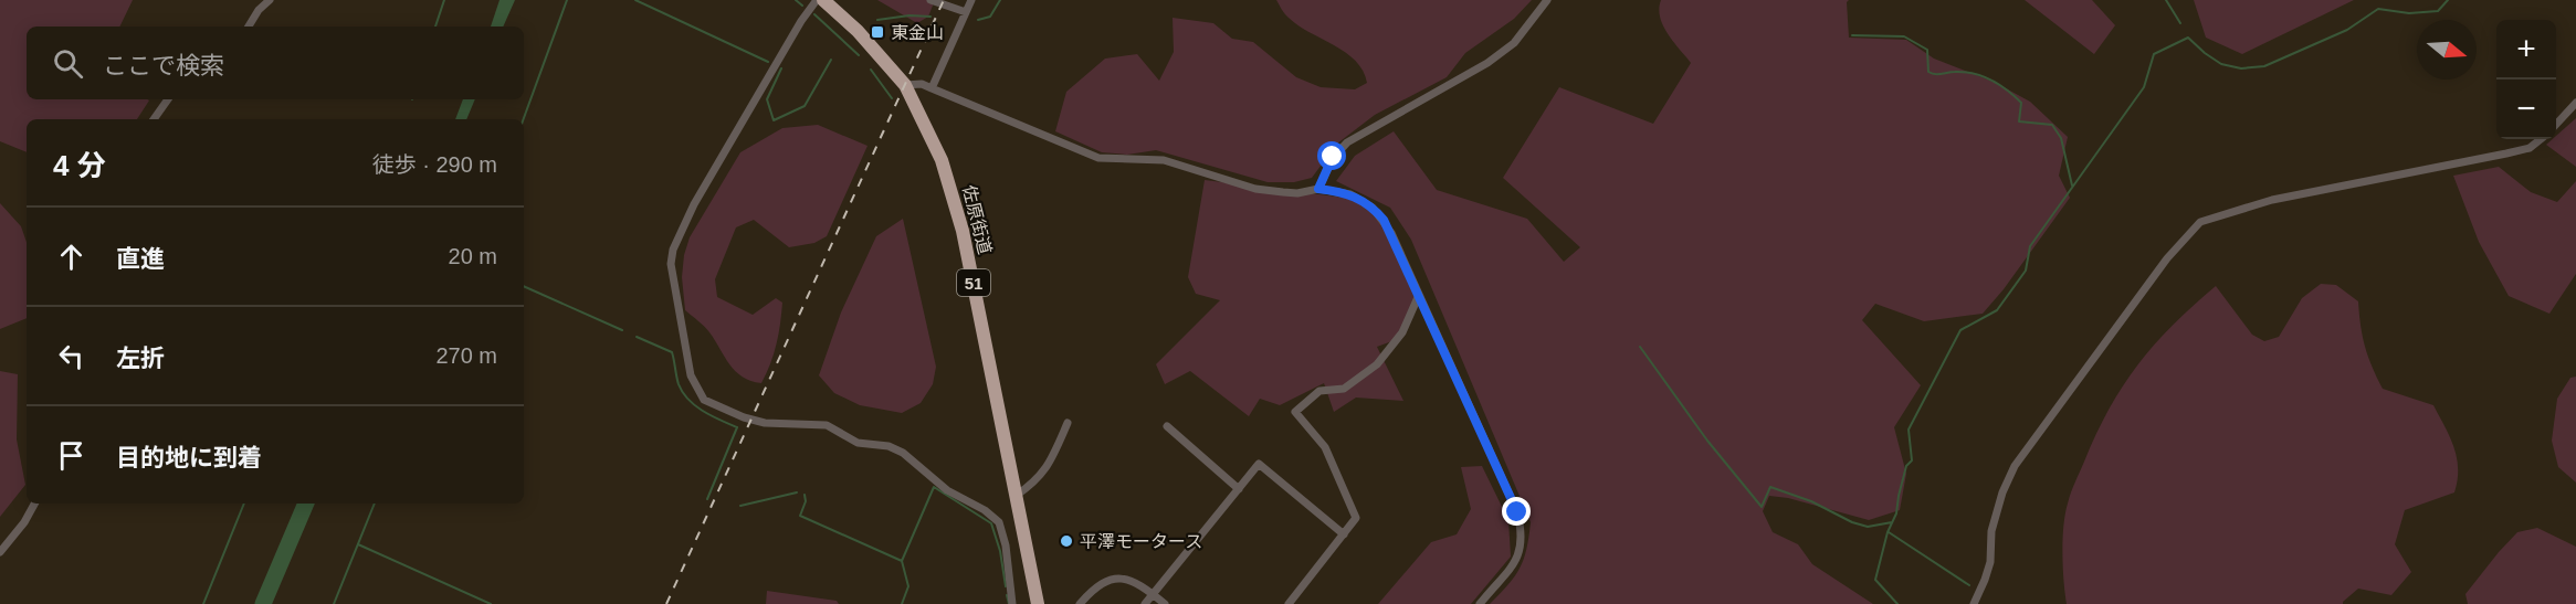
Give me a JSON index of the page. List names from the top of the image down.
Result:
{
  "streets": {
    "highway": ["佐原街道", "51"]
  },
  "places": {
    "transit": ["東金山"],
    "other": ["平澤モータース"]
  },
  "north": "right",
  "page": {
    "map_buttons": ["+", "−"],
    "search": "ここで検索",
    "heading": ["4 分", "徒歩 · 290 m"],
    "list": [
      ["直進", "20 m"],
      ["左折", "270 m"],
      "目的地に到着"
    ]
  }
}
